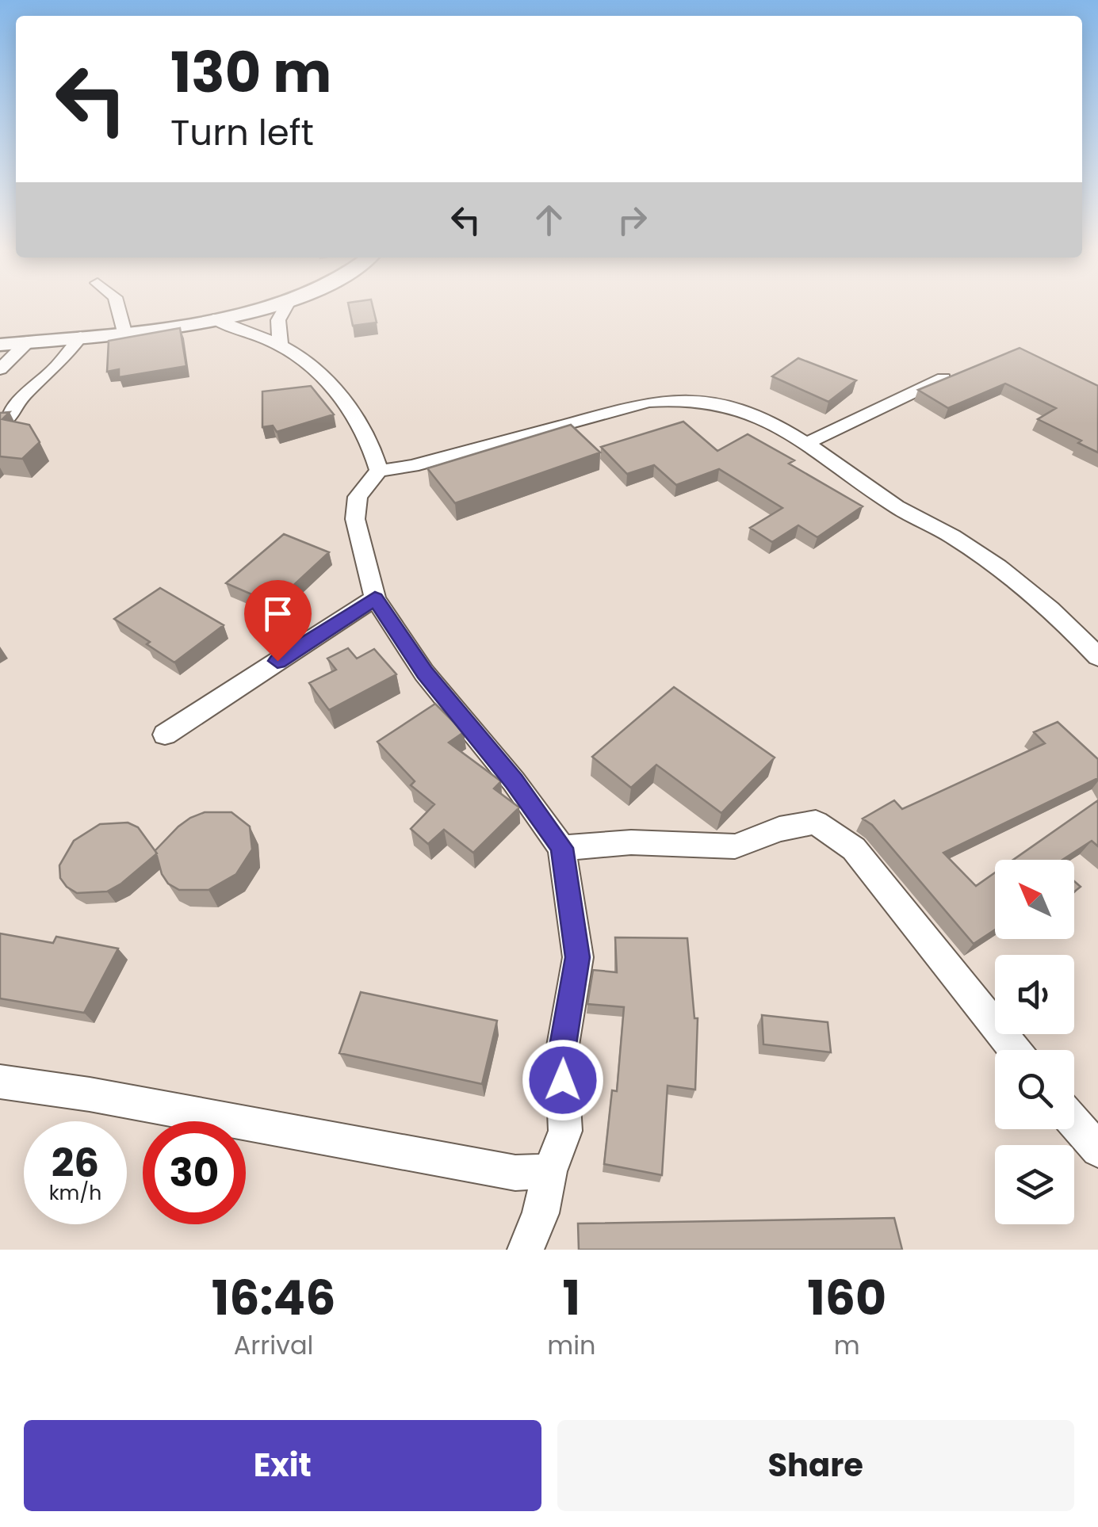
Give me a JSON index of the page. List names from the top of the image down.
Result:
{
  "north": "top left",
  "page": {
    "turn": ["130 m", "Turn left"],
    "speed": "26 km/h",
    "limit": "30",
    "eta": [
      "16:46",
      "Arrival",
      "1",
      "min",
      "160",
      "m"
    ],
    "buttons": ["Exit", "Share"]
  }
}
